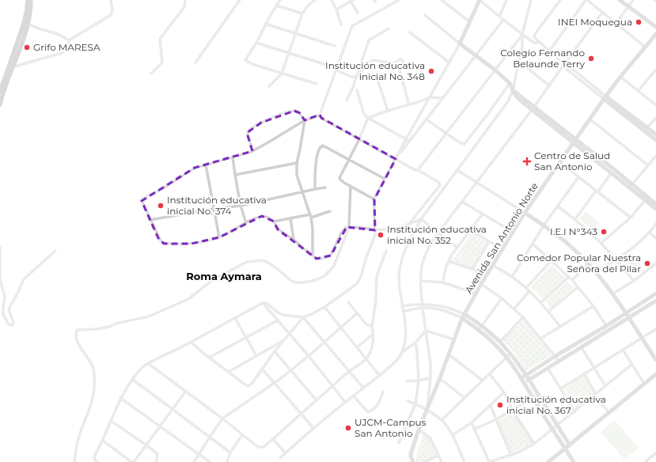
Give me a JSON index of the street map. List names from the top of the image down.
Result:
{
  "streets": {
    "street": ["Avenida San Antonio Norte"]
  },
  "districts": ["Roma Aymara"],
  "places": {
    "other": [
      "INEI Moquegua",
      "Grifo MARESA",
      "Colegio Fernando Belaunde Terry",
      "Institución educativa inicial No. 348",
      "Institución educativa inicial No. 374",
      "I.E.I N°343",
      "Institución educativa inicial No. 352",
      "Comedor Popular Nuestra Señora del Pilar",
      "Institución educativa inicial No. 367",
      "UJCM-Campus San Antonio"
    ],
    "health": ["Centro de Salud San Antonio"]
  }
}
